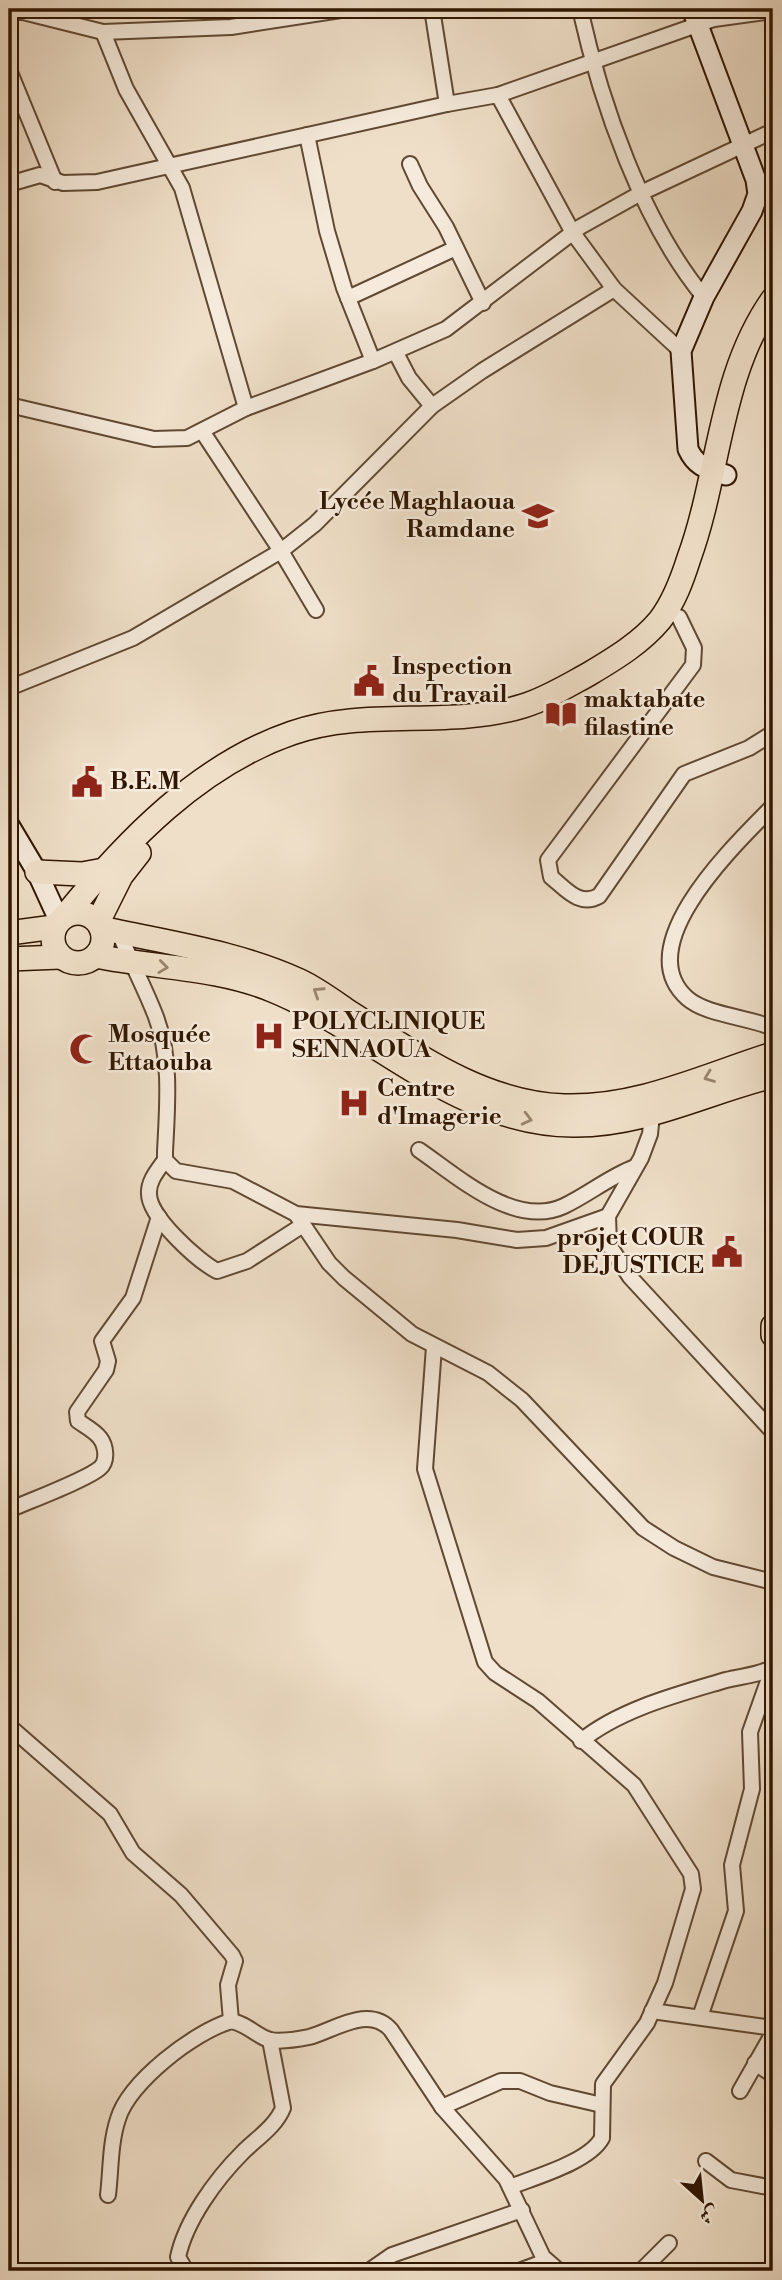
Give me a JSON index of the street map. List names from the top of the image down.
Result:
{
  "places": {
    "school or university": ["Lycée Maghlaoua Ramdane"],
    "public building": ["Inspection du Travail", "B.E.M", "projet COUR DE JUSTICE"],
    "library": ["maktabate filastine"],
    "hospital": ["POLYCLINIQUE SENNAOUA", "Centre d'Imagerie"],
    "mosque": ["Mosquée Ettaouba"]
  },
  "north": "bottom right"
}
